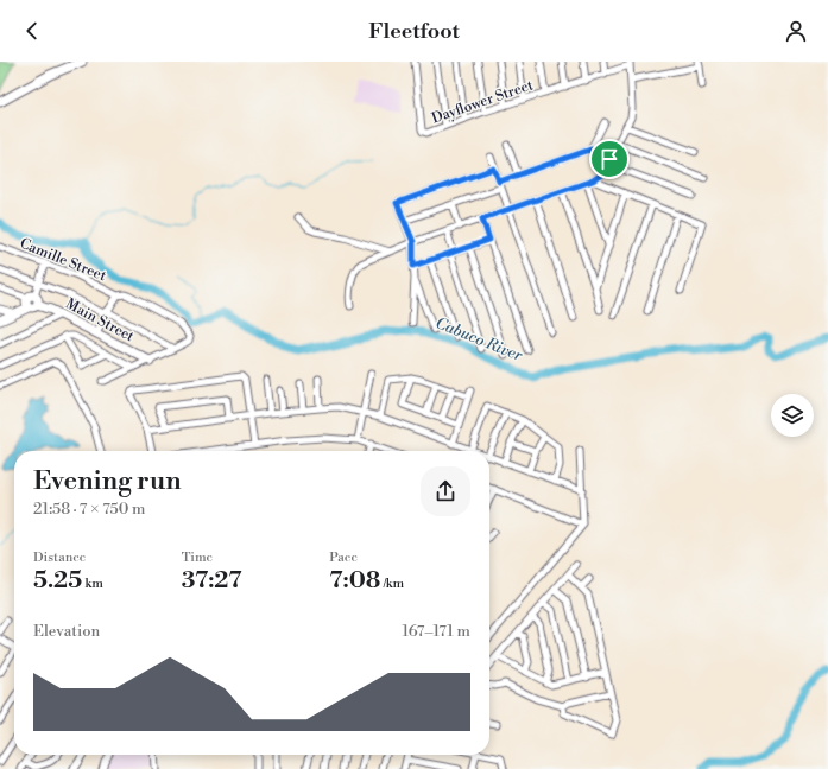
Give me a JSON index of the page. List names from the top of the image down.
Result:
{
  "streets": {
    "street": ["Dayflower Street", "Camille Street", "Main Street"]
  },
  "water": ["Cabuco River"],
  "page": {
    "header": "Fleetfoot",
    "heading": ["Evening run", "21:58 · 7 × 750 m"],
    "stats": [
      ["Distance", "5.25 km"],
      ["Time", "37:27"],
      ["Pace", "7:08 /km"]
    ],
    "chart": ["Elevation", "167–171 m"]
  }
}
